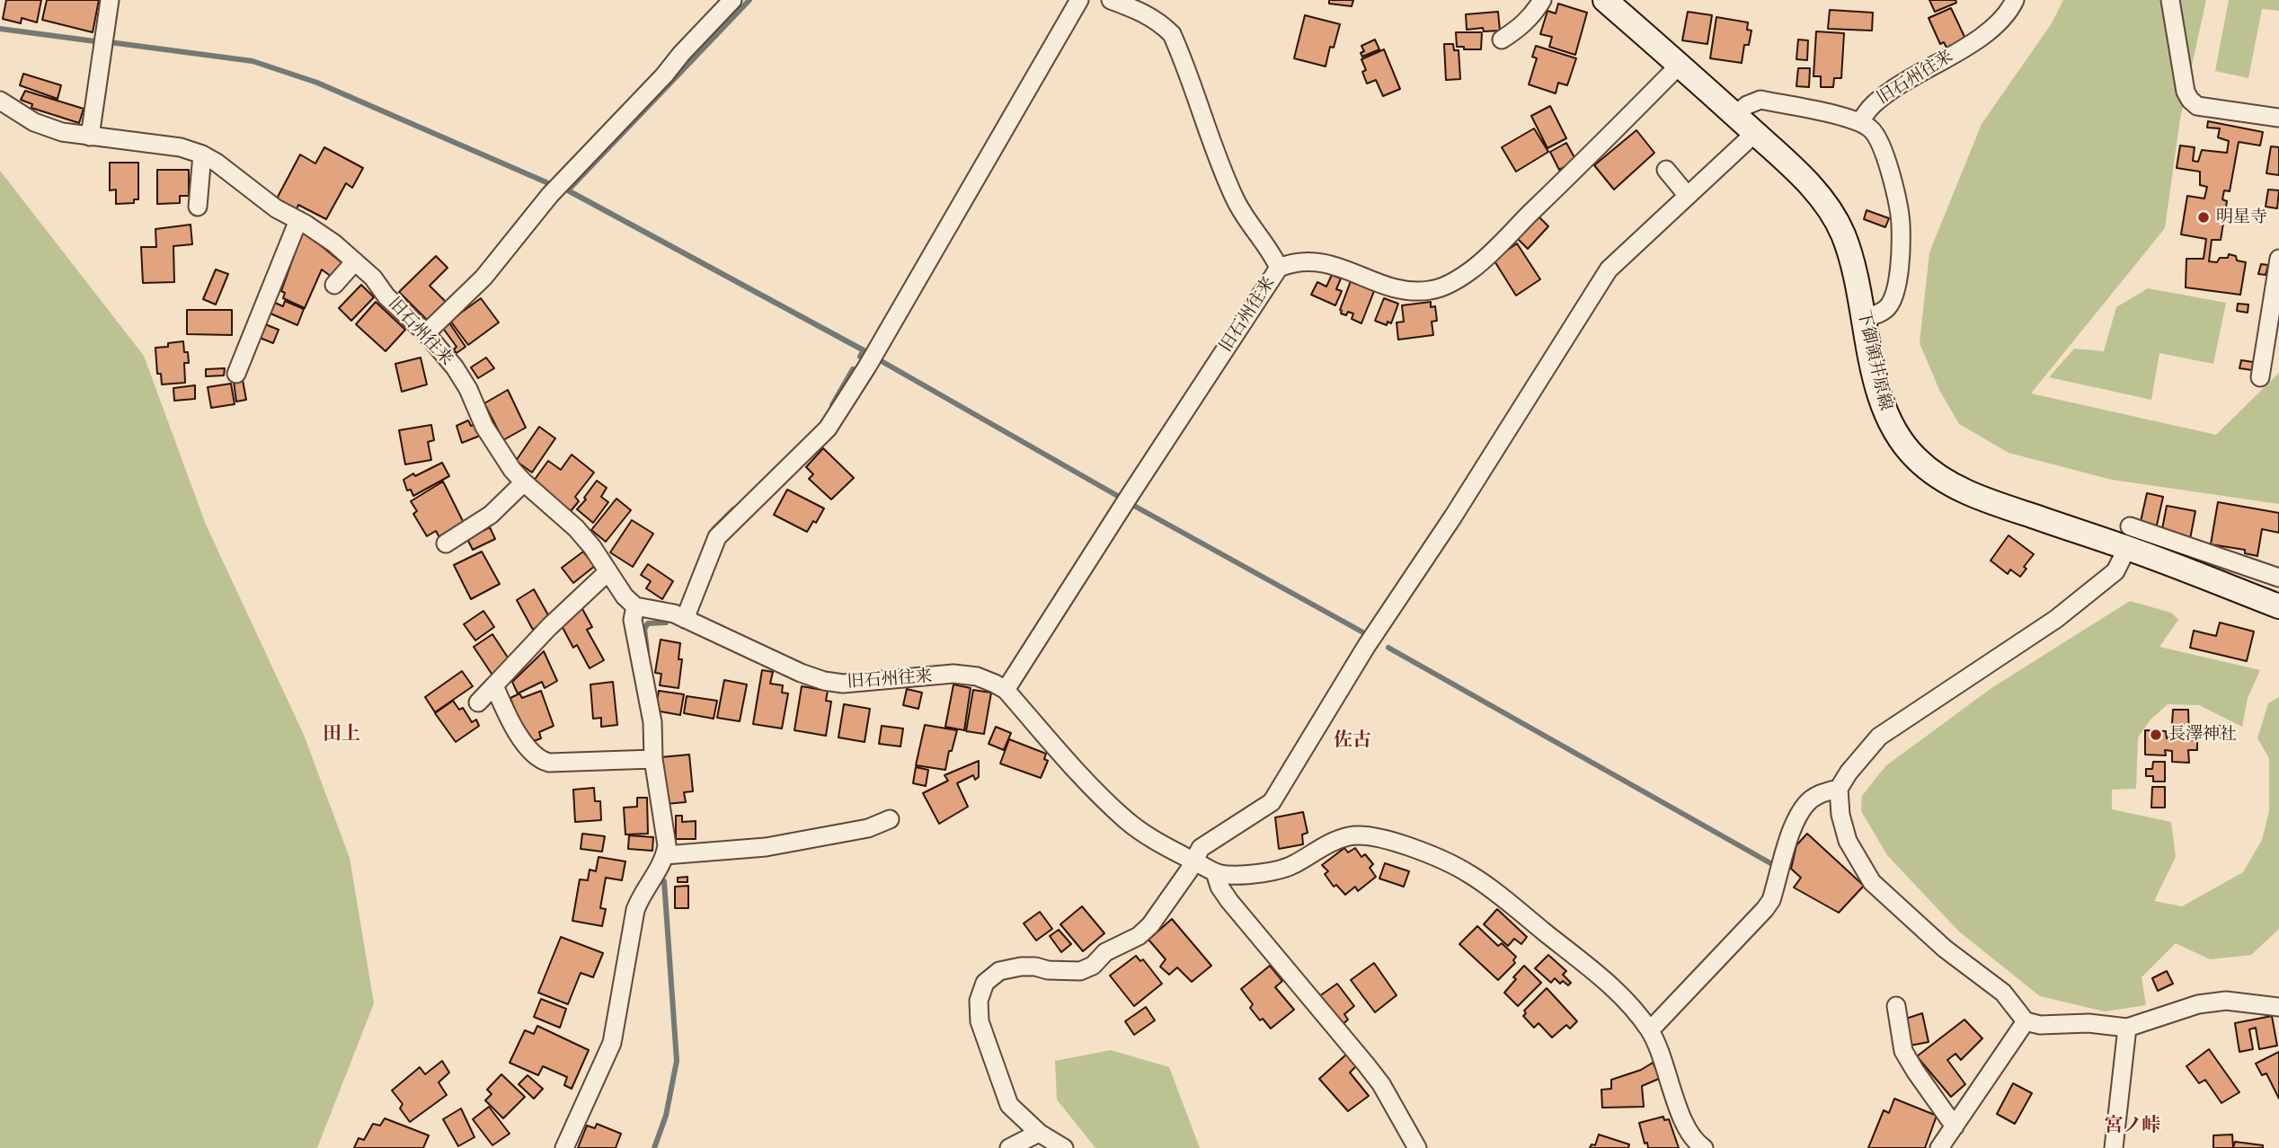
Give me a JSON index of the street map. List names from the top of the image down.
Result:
{
  "streets": {
    "main road": ["下御領井原線"],
    "street": ["旧石州往来"]
  },
  "crossings": [
    ["旧石州往来", "下御領井原線"]
  ],
  "districts": ["田上", "佐古", "宮ノ峠"],
  "places": ["明星寺", "長澤神社"]
}
